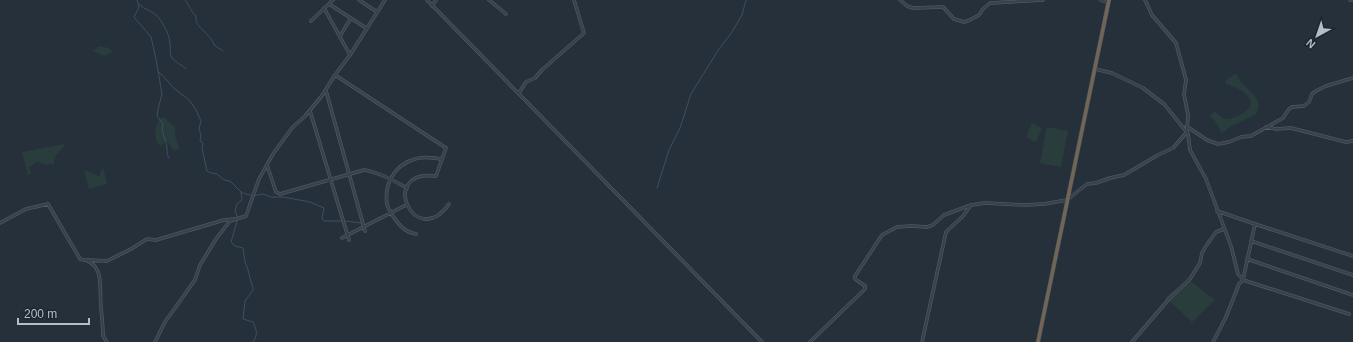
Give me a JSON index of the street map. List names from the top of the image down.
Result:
{
  "scale_bar": "200 m",
  "north": "bottom left"
}
